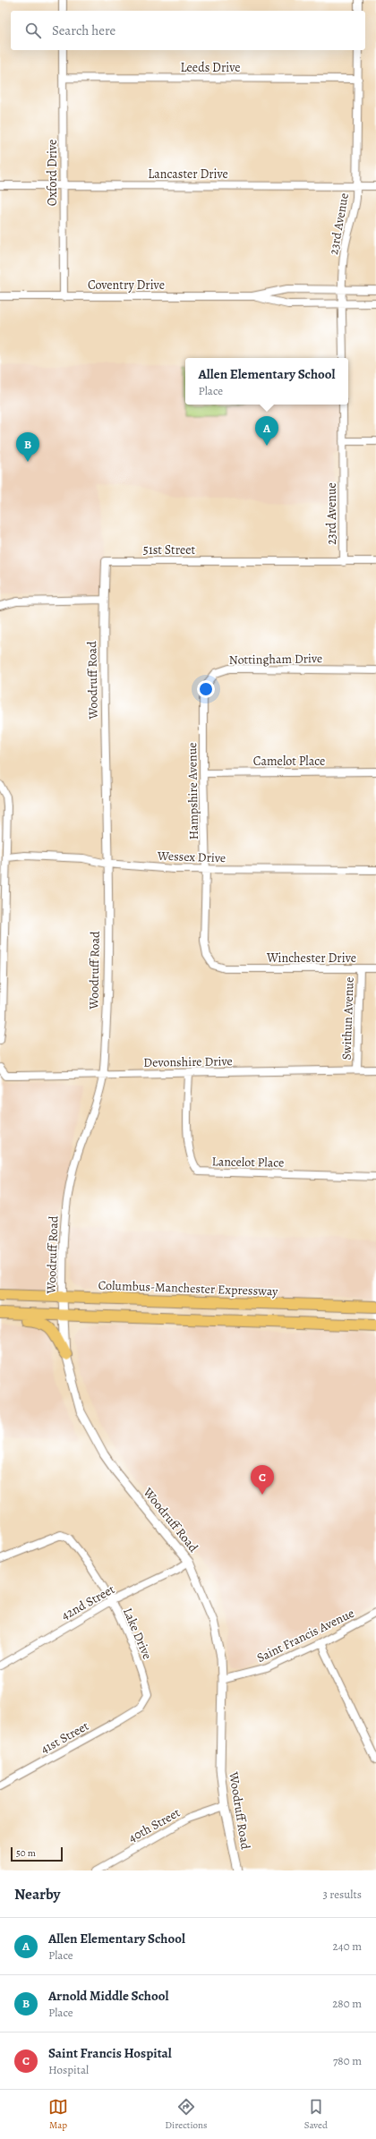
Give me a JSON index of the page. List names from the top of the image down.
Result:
{
  "streets": {
    "main road": ["Columbus-Manchester Expressway"],
    "street": [
      "Leeds Drive",
      "Oxford Drive",
      "Lancaster Drive",
      "23rd Avenue",
      "Coventry Drive",
      "51st Street",
      "Nottingham Drive",
      "Woodruff Road",
      "Camelot Place",
      "Hampshire Avenue",
      "Wessex Drive",
      "Winchester Drive",
      "Swithun Avenue",
      "Devonshire Drive",
      "Lancelot Place",
      "42nd Street",
      "Lake Drive",
      "Saint Francis Avenue",
      "41st Street",
      "40th Street"
    ]
  },
  "crossings": [
    ["Leeds Drive", "Oxford Drive"],
    ["Leeds Drive", "23rd Avenue"],
    ["Oxford Drive", "Lancaster Drive"],
    ["Oxford Drive", "Coventry Drive"],
    ["Lancaster Drive", "23rd Avenue"],
    ["23rd Avenue", "Coventry Drive"],
    ["23rd Avenue", "51st Street"],
    ["51st Street", "Woodruff Road"],
    ["Nottingham Drive", "Hampshire Avenue"],
    ["Woodruff Road", "Wessex Drive"],
    ["Woodruff Road", "Devonshire Drive"],
    ["Woodruff Road", "Columbus-Manchester Expressway"],
    ["Woodruff Road", "42nd Street"],
    ["Woodruff Road", "Saint Francis Avenue"],
    ["Woodruff Road", "40th Street"],
    ["Camelot Place", "Hampshire Avenue"],
    ["Hampshire Avenue", "Wessex Drive"],
    ["Hampshire Avenue", "Winchester Drive"],
    ["Winchester Drive", "Swithun Avenue"],
    ["Swithun Avenue", "Devonshire Drive"],
    ["Devonshire Drive", "Lancelot Place"],
    ["42nd Street", "Lake Drive"],
    ["Lake Drive", "41st Street"]
  ],
  "scale_bar": "50 m",
  "page": {
    "search": "Search here",
    "popup": ["Allen Elementary School", "Place"],
    "pins": ["A", "B", "C"],
    "scale": "50 m",
    "heading": ["Nearby", "3 results"],
    "list": [
      {
        "mark": "A",
        "name": "Allen Elementary School",
        "note": "Place",
        "value": "240 m"
      },
      {
        "mark": "B",
        "name": "Arnold Middle School",
        "note": "Place",
        "value": "280 m"
      },
      {
        "mark": "C",
        "name": "Saint Francis Hospital",
        "note": "Hospital",
        "value": "780 m"
      }
    ],
    "nav": ["Map", "Directions", "Saved"]
  }
}
